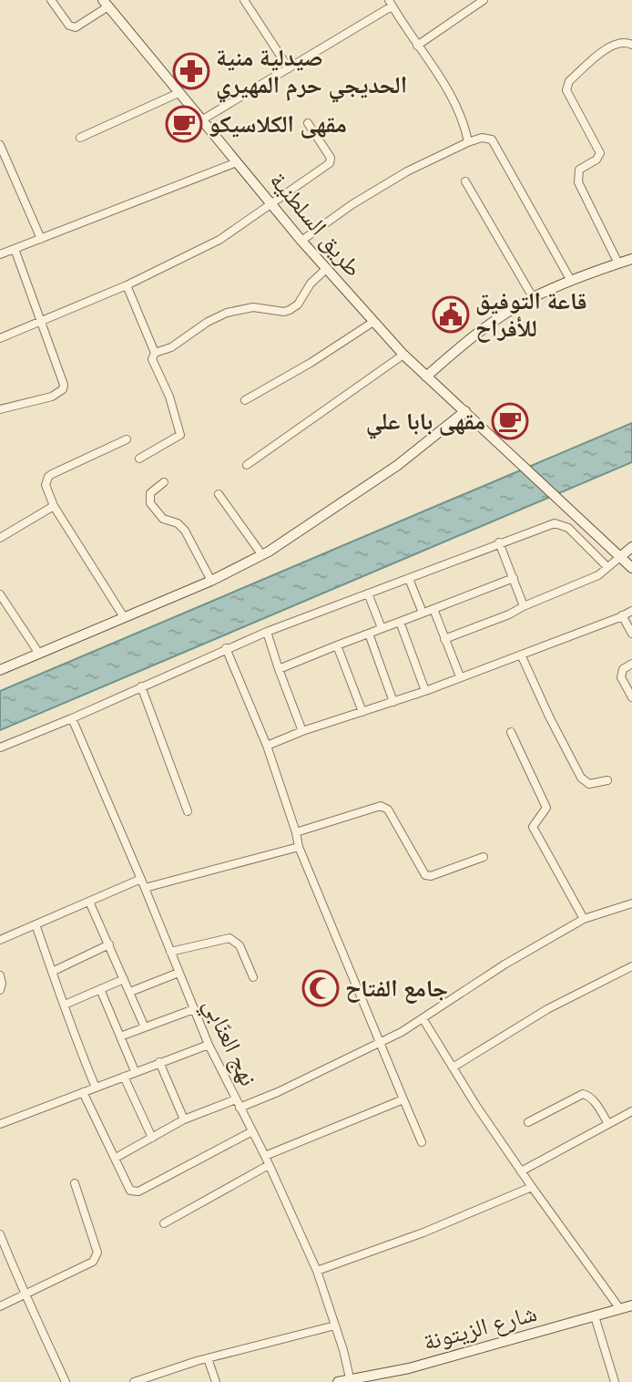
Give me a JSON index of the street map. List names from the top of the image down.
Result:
{
  "streets": {
    "main road": ["طريق السلطنية", "شارع الزيتونة"],
    "street": ["نهج العنّابي"]
  },
  "crossings": [
    ["نهج العنّابي", "شارع الزيتونة"]
  ],
  "places": {
    "pharmacy": ["صيدلية منية الحديجي حرم المهيري"],
    "cafe": ["مقهى الكلاسيكو", "مقهى بابا علي"],
    "public building": ["قاعة التوفيق للأفراح"],
    "mosque": ["جامع الفتاح"]
  }
}
